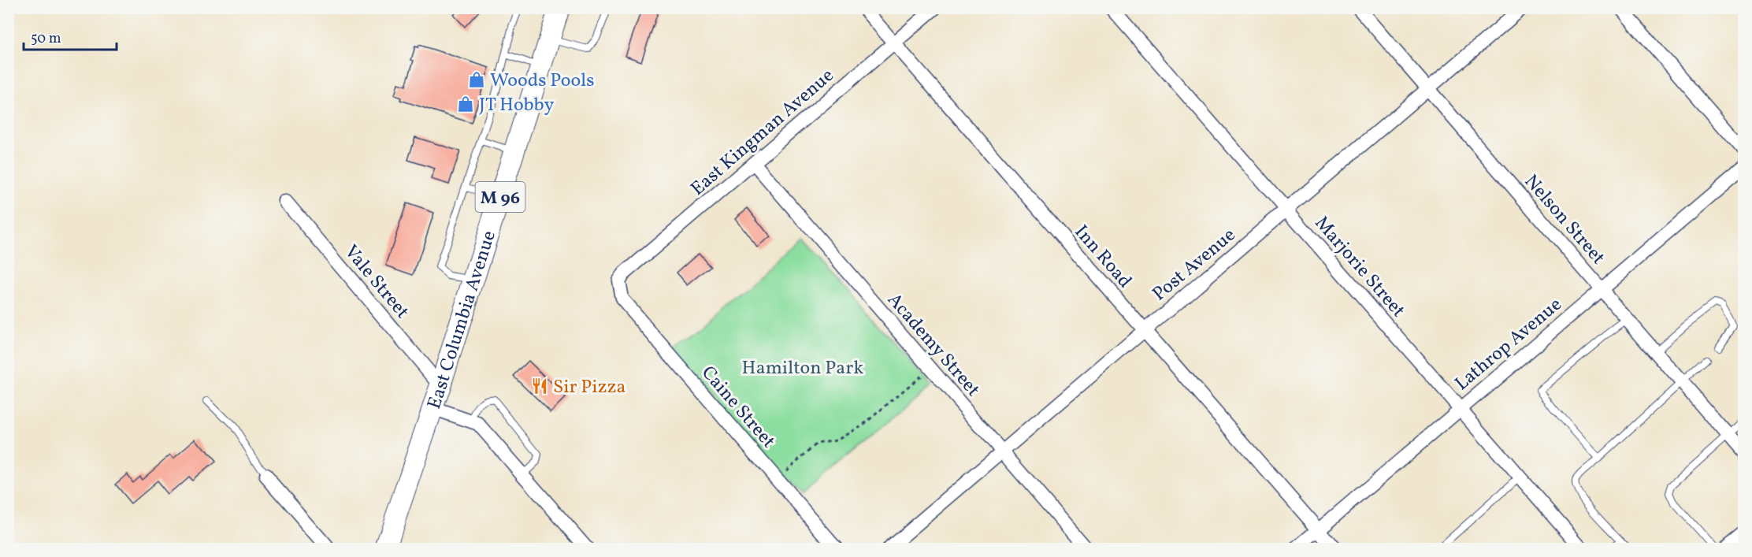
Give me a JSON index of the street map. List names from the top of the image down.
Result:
{
  "streets": {
    "main road": ["M 96", "East Columbia Avenue"],
    "street": [
      "East Kingman Avenue",
      "Nelson Street",
      "Inn Road",
      "Post Avenue",
      "Marjorie Street",
      "Vale Street",
      "Lathrop Avenue",
      "Academy Street",
      "Caine Street"
    ]
  },
  "crossings": [
    ["East Kingman Avenue", "Inn Road"],
    ["East Kingman Avenue", "Academy Street"],
    ["East Kingman Avenue", "Caine Street"],
    ["Nelson Street", "Post Avenue"],
    ["Nelson Street", "Lathrop Avenue"],
    ["Inn Road", "Post Avenue"],
    ["Inn Road", "Lathrop Avenue"],
    ["Post Avenue", "Marjorie Street"],
    ["Post Avenue", "Academy Street"],
    ["Marjorie Street", "Lathrop Avenue"],
    ["Vale Street", "East Columbia Avenue"]
  ],
  "parks": ["Hamilton Park"],
  "places": {
    "shop": ["Woods Pools", "JT Hobby"],
    "restaurant": ["Sir Pizza"]
  },
  "scale_bar": "50 m"
}
